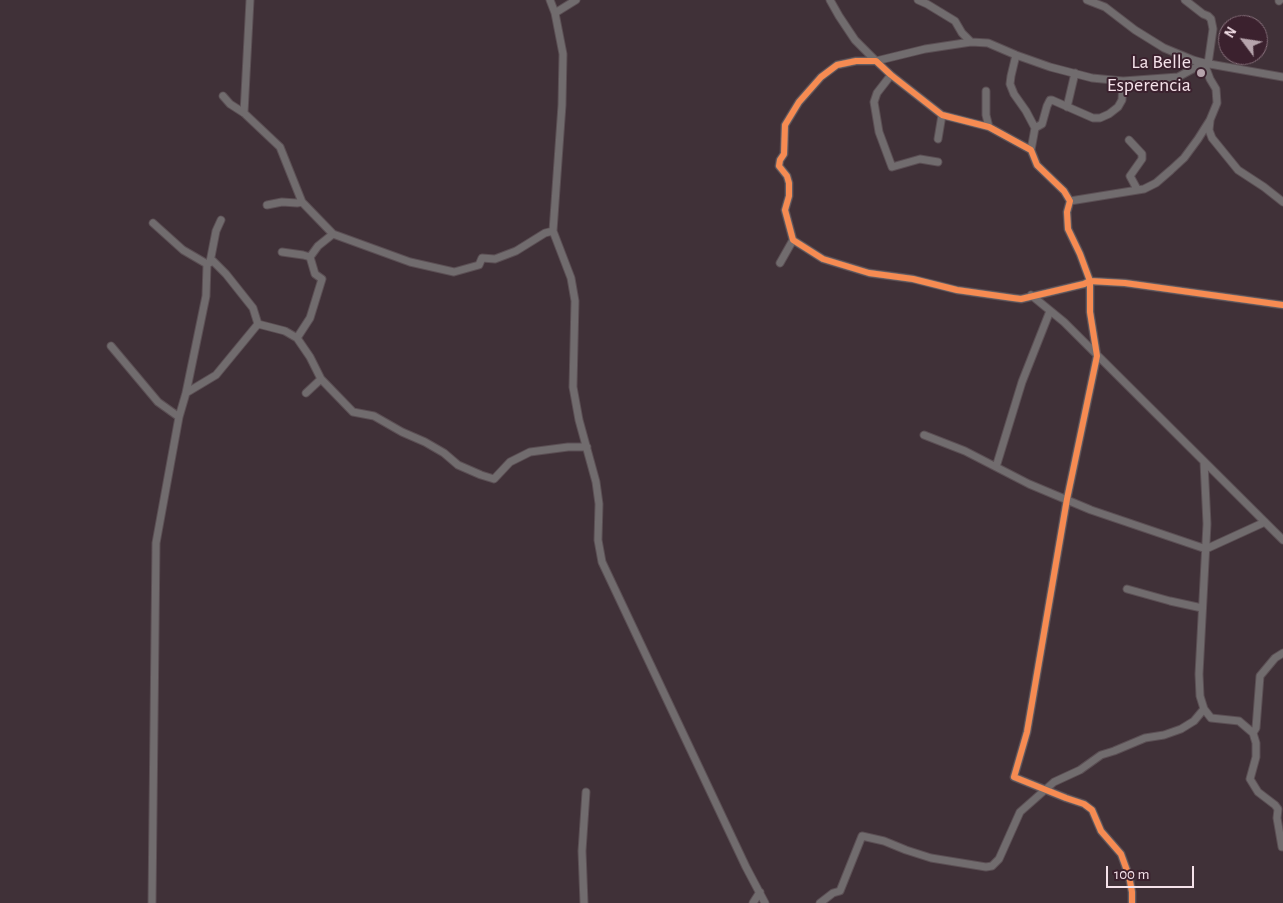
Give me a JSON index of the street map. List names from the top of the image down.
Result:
{
  "places": ["La Belle Esperencia"],
  "scale_bar": "100 m",
  "north": "top left"
}
